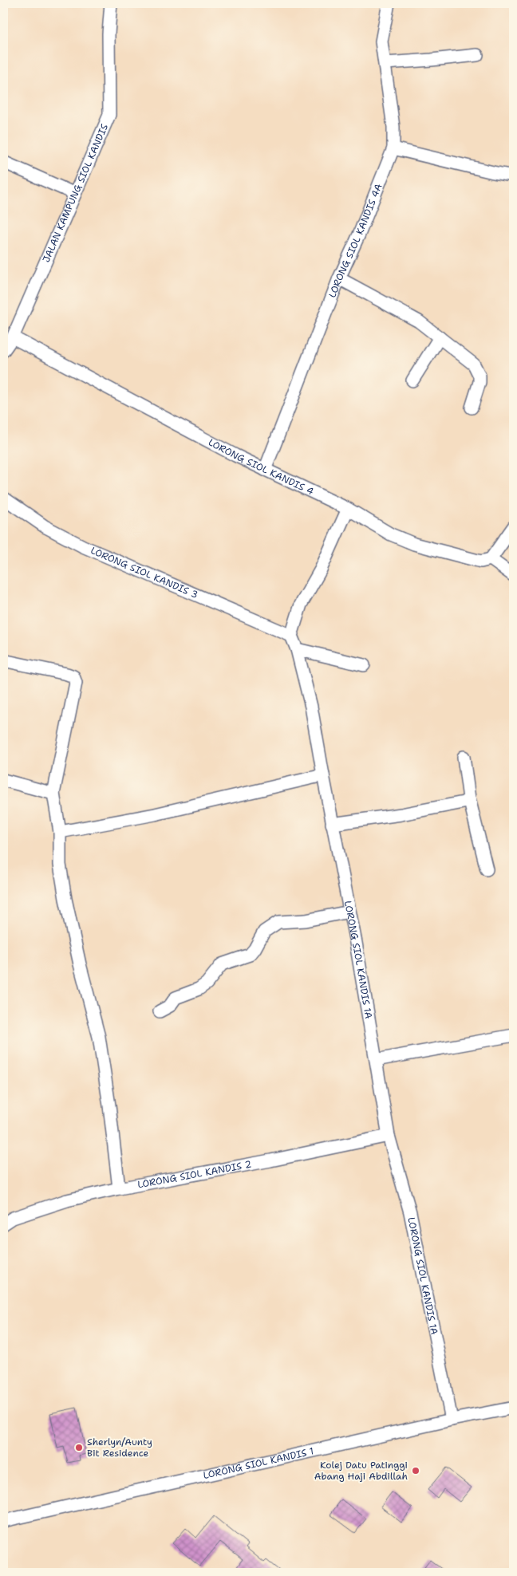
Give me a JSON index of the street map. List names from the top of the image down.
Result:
{
  "streets": {
    "street": [
      "JALAN KAMPUNG SIOL KANDIS",
      "LORONG SIOL KANDIS 4A",
      "LORONG SIOL KANDIS 4",
      "LORONG SIOL KANDIS 3",
      "LORONG SIOL KANDIS 1A",
      "LORONG SIOL KANDIS 2",
      "LORONG SIOL KANDIS 1"
    ]
  },
  "crossings": [
    ["JALAN KAMPUNG SIOL KANDIS", "LORONG SIOL KANDIS 4"],
    ["LORONG SIOL KANDIS 4A", "LORONG SIOL KANDIS 4"],
    ["LORONG SIOL KANDIS 3", "LORONG SIOL KANDIS 1A"],
    ["LORONG SIOL KANDIS 1A", "LORONG SIOL KANDIS 2"],
    ["LORONG SIOL KANDIS 1A", "LORONG SIOL KANDIS 1"]
  ],
  "places": ["Sherlyn/Aunty Bit Residence", "Kolej Datu Patinggi Abang Haji Abdillah"]
}
